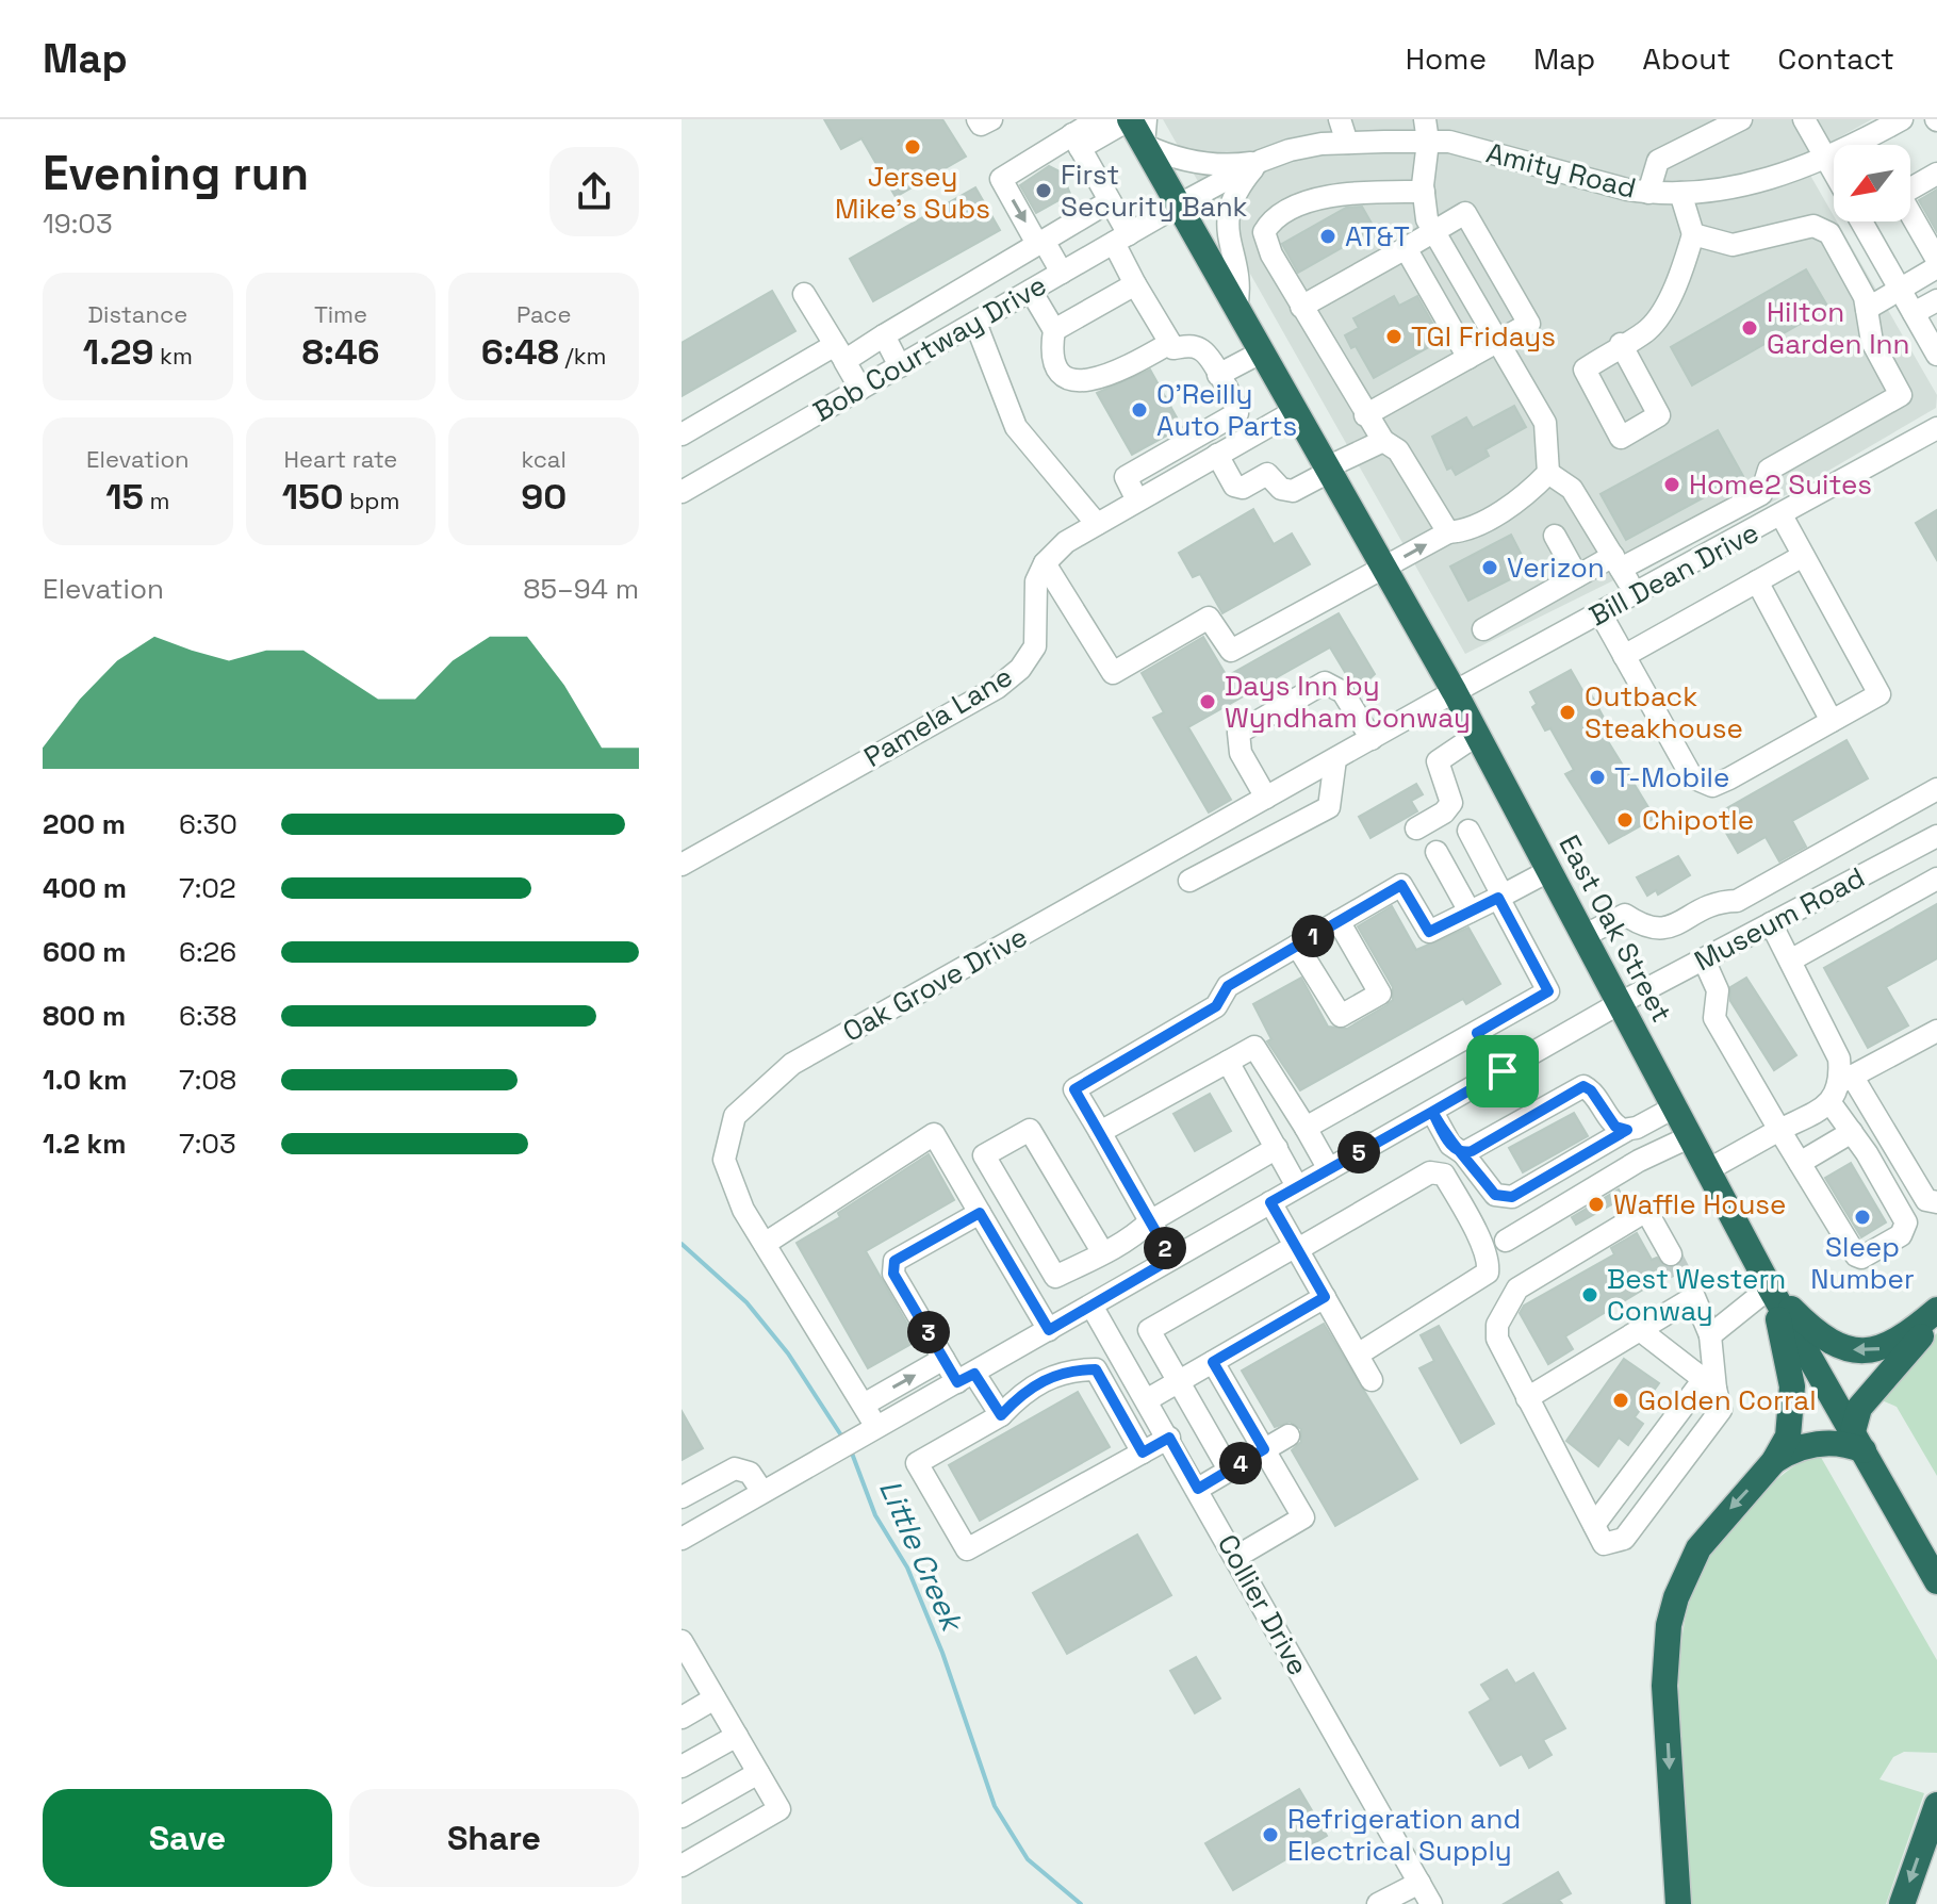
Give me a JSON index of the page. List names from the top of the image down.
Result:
{
  "streets": {
    "highway": ["East Oak Street"],
    "street": [
      "Amity Road",
      "Bob Courtway Drive",
      "Bill Dean Drive",
      "Pamela Lane",
      "Museum Road",
      "Oak Grove Drive",
      "Collier Drive"
    ]
  },
  "crossings": [
    ["Amity Road", "Bob Courtway Drive"],
    ["Amity Road", "East Oak Street"],
    ["Bob Courtway Drive", "East Oak Street"],
    ["Bill Dean Drive", "East Oak Street"],
    ["Bill Dean Drive", "Oak Grove Drive"],
    ["Museum Road", "East Oak Street"],
    ["Museum Road", "Oak Grove Drive"],
    ["Museum Road", "Collier Drive"],
    ["East Oak Street", "Oak Grove Drive"]
  ],
  "water": ["Little Creek"],
  "places": [
    "Jersey Mike's Subs",
    "First Security Bank",
    "AT&T",
    "Hilton Garden Inn",
    "TGI Fridays",
    "O'Reilly Auto Parts",
    "Home2 Suites",
    "Verizon",
    "Days Inn by Wyndham Conway",
    "Outback Steakhouse",
    "T-Mobile",
    "Chipotle",
    "Waffle House",
    "Sleep Number",
    "Best Western Conway",
    "Golden Corral",
    "Refrigeration and Electrical Supply"
  ],
  "north": "bottom left",
  "page": {
    "header": "Map",
    "nav": [
      "Home",
      "Map",
      "About",
      "Contact"
    ],
    "heading": ["Evening run", "19:03"],
    "stats": [
      ["Distance", "1.29 km"],
      ["Time", "8:46"],
      ["Pace", "6:48 /km"],
      ["Elevation", "15 m"],
      ["Heart rate", "150 bpm"],
      ["kcal", "90"]
    ],
    "chart": ["Elevation", "85–94 m"],
    "list": [
      {
        "name": "200 m",
        "note": "6:30"
      },
      {
        "name": "400 m",
        "note": "7:02"
      },
      {
        "name": "600 m",
        "note": "6:26"
      },
      {
        "name": "800 m",
        "note": "6:38"
      },
      {
        "name": "1.0 km",
        "note": "7:08"
      },
      {
        "name": "1.2 km",
        "note": "7:03"
      }
    ],
    "pins": [
      "1",
      "5",
      "2",
      "3",
      "4"
    ],
    "buttons": ["Save", "Share"]
  }
}
